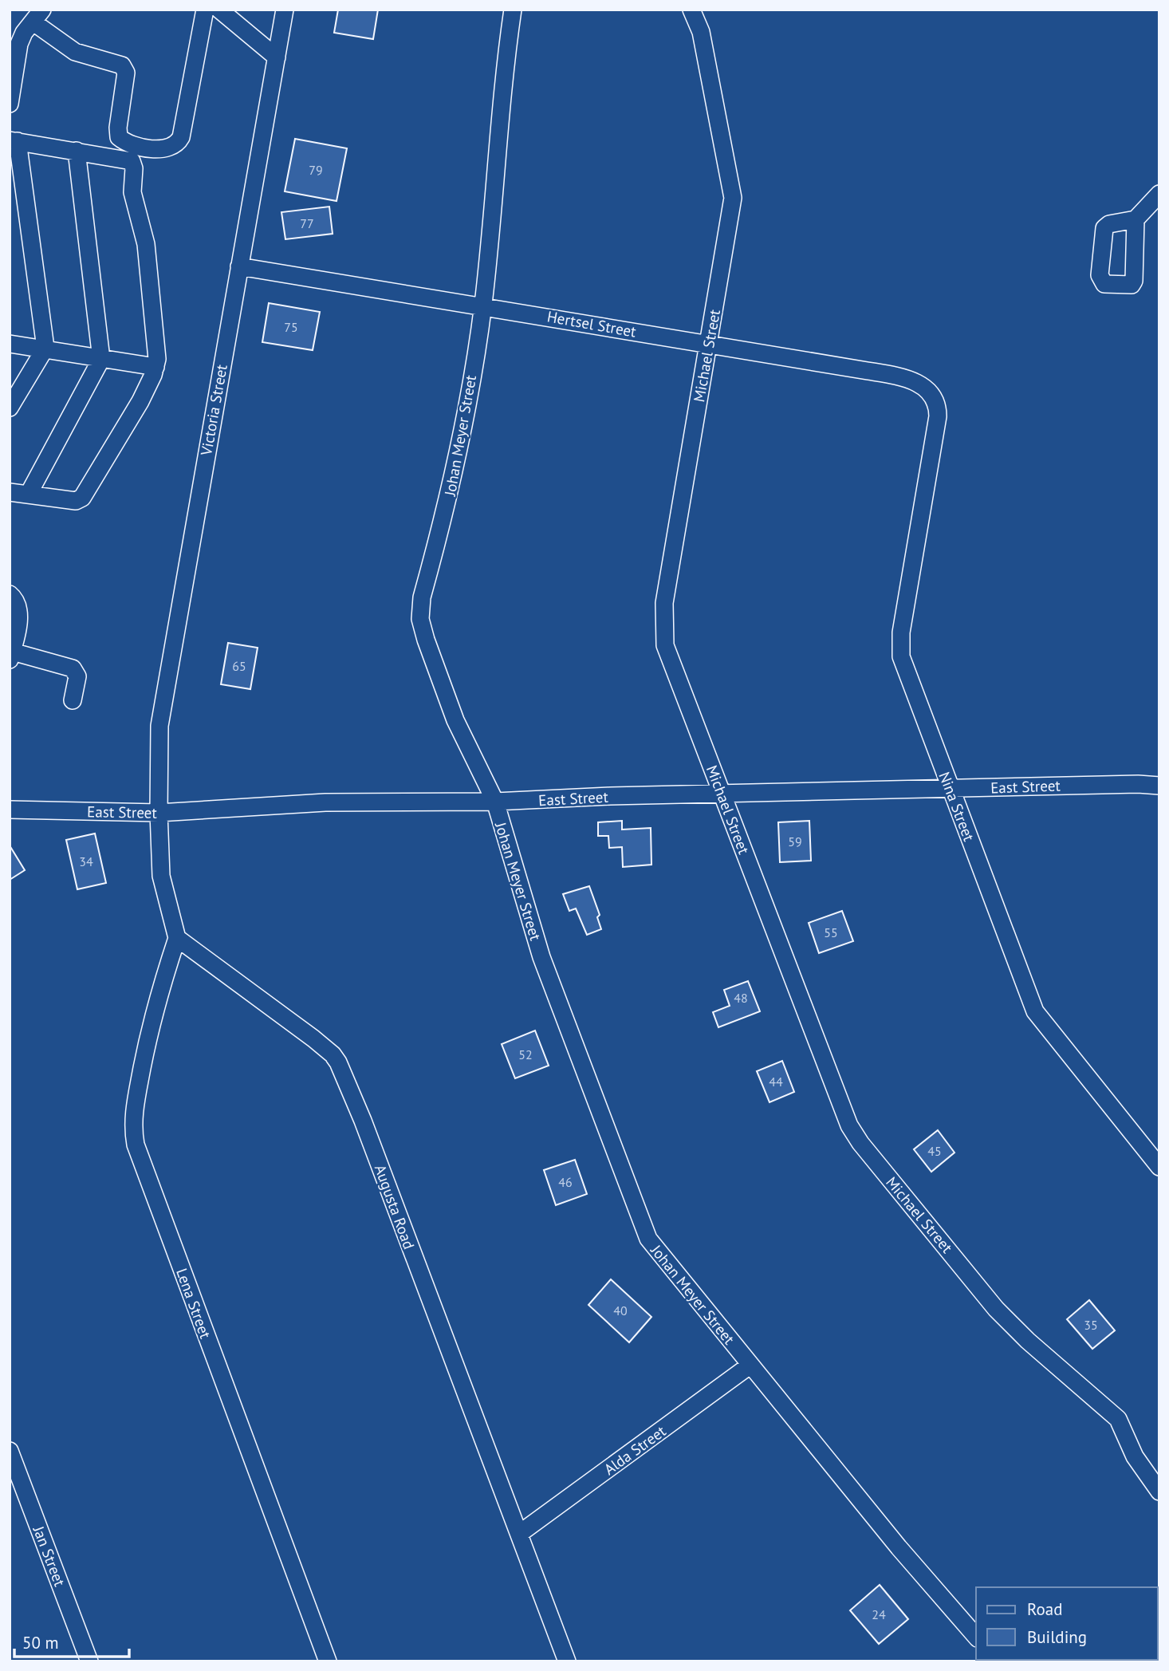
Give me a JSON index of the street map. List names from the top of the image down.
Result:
{
  "streets": {
    "street": [
      "Hertsel Street",
      "Michael Street",
      "Victoria Street",
      "Johan Meyer Street",
      "East Street",
      "Nina Street",
      "Augusta Road",
      "Lena Street",
      "Alda Street",
      "Jan Street"
    ]
  },
  "crossings": [
    ["Hertsel Street", "Michael Street"],
    ["Hertsel Street", "Victoria Street"],
    ["Hertsel Street", "Johan Meyer Street"],
    ["Hertsel Street", "Nina Street"],
    ["Michael Street", "East Street"],
    ["Victoria Street", "East Street"],
    ["Johan Meyer Street", "East Street"],
    ["Johan Meyer Street", "Alda Street"],
    ["East Street", "Nina Street"],
    ["Augusta Road", "Lena Street"],
    ["Augusta Road", "Alda Street"]
  ],
  "house_numbers": [
    "79",
    "77",
    "75",
    "65",
    "59",
    "34",
    "55",
    "48",
    "52",
    "44",
    "45",
    "46",
    "40",
    "35",
    "24"
  ],
  "legend": ["Road", "Building"],
  "scale_bar": "50 m"
}
